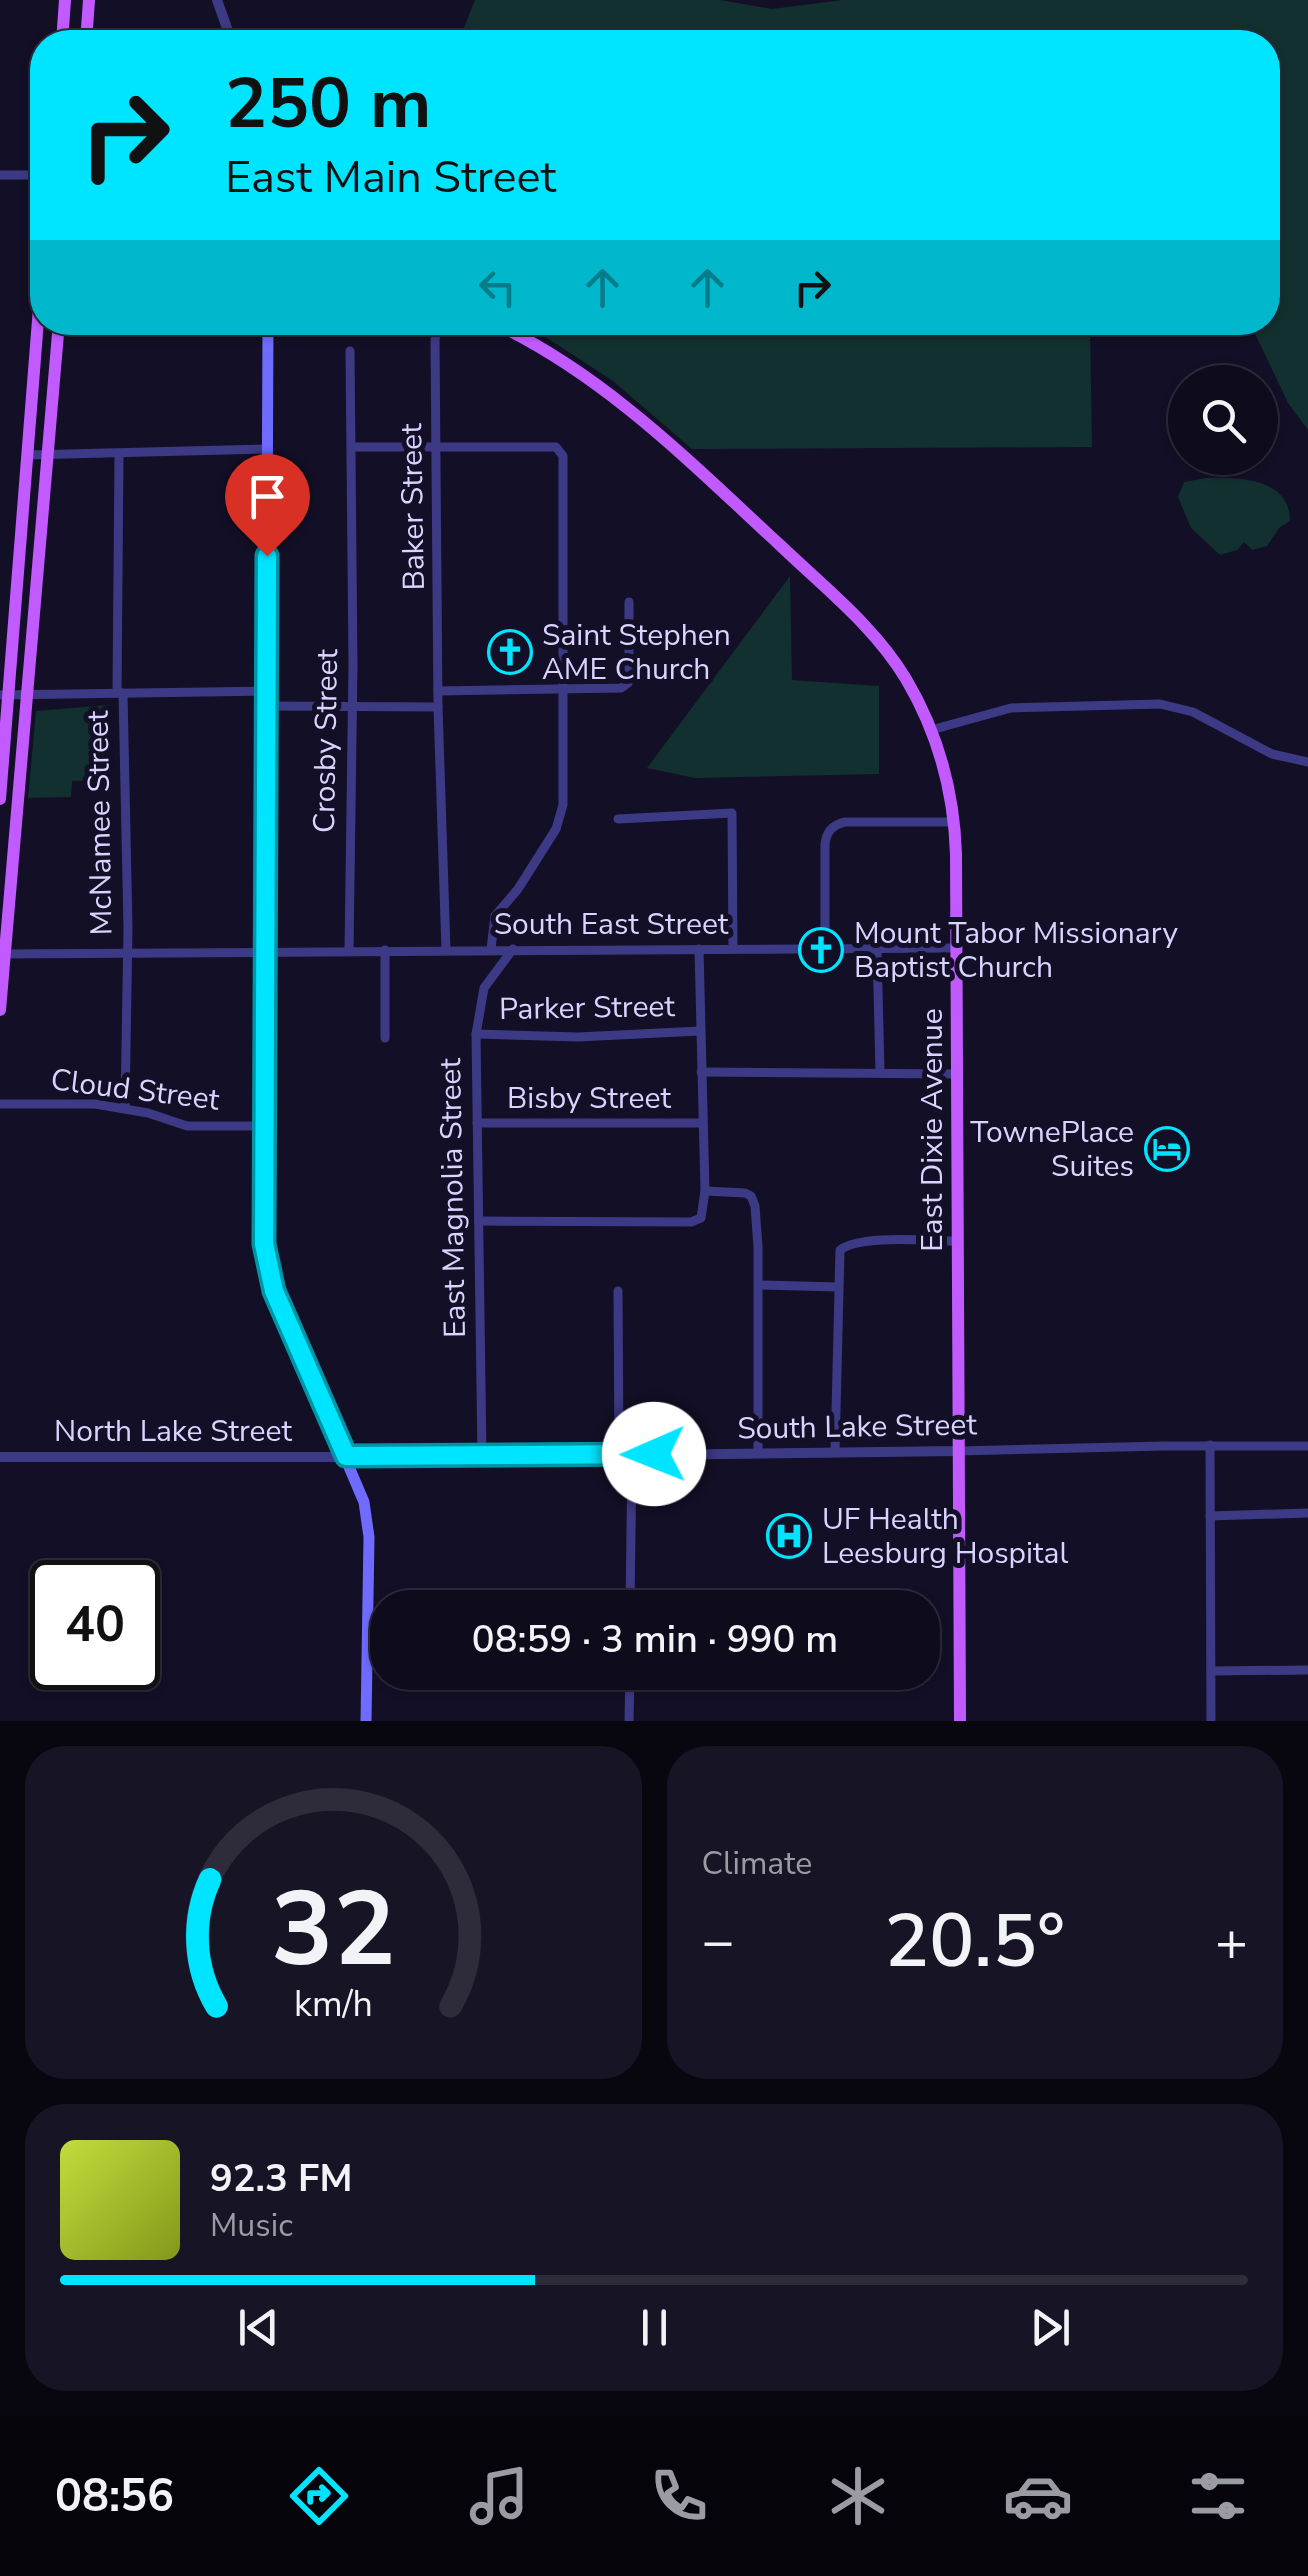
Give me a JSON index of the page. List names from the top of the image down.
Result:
{
  "streets": {
    "main road": ["East Dixie Avenue"],
    "street": [
      "Baker Street",
      "Crosby Street",
      "McNamee Street",
      "South East Street",
      "Parker Street",
      "Cloud Street",
      "Bisby Street",
      "East Magnolia Street",
      "South Lake Street",
      "North Lake Street"
    ]
  },
  "crossings": [
    ["Crosby Street", "South East Street"],
    ["McNamee Street", "South East Street"],
    ["McNamee Street", "Cloud Street"],
    ["South East Street", "East Dixie Avenue"],
    ["South East Street", "East Magnolia Street"],
    ["Parker Street", "East Magnolia Street"],
    ["Bisby Street", "East Magnolia Street"],
    ["East Dixie Avenue", "South Lake Street"],
    ["East Magnolia Street", "South Lake Street"],
    ["South Lake Street", "North Lake Street"]
  ],
  "places": {
    "church": ["Saint Stephen AME Church", "Mount Tabor Missionary Baptist Church"],
    "hotel": ["TownePlace Suites"],
    "hospital": ["UF Health Leesburg Hospital"]
  },
  "page": {
    "turn": ["250 m", "East Main Street"],
    "limit": "40",
    "trip": "08:59 · 3 min · 990 m",
    "tile": "Climate",
    "heat": ["−", "20.5°", "+"],
    "song": ["92.3 FM", "Music"],
    "tabs": "08:56",
    "gauge": ["32", "km/h"]
  }
}
